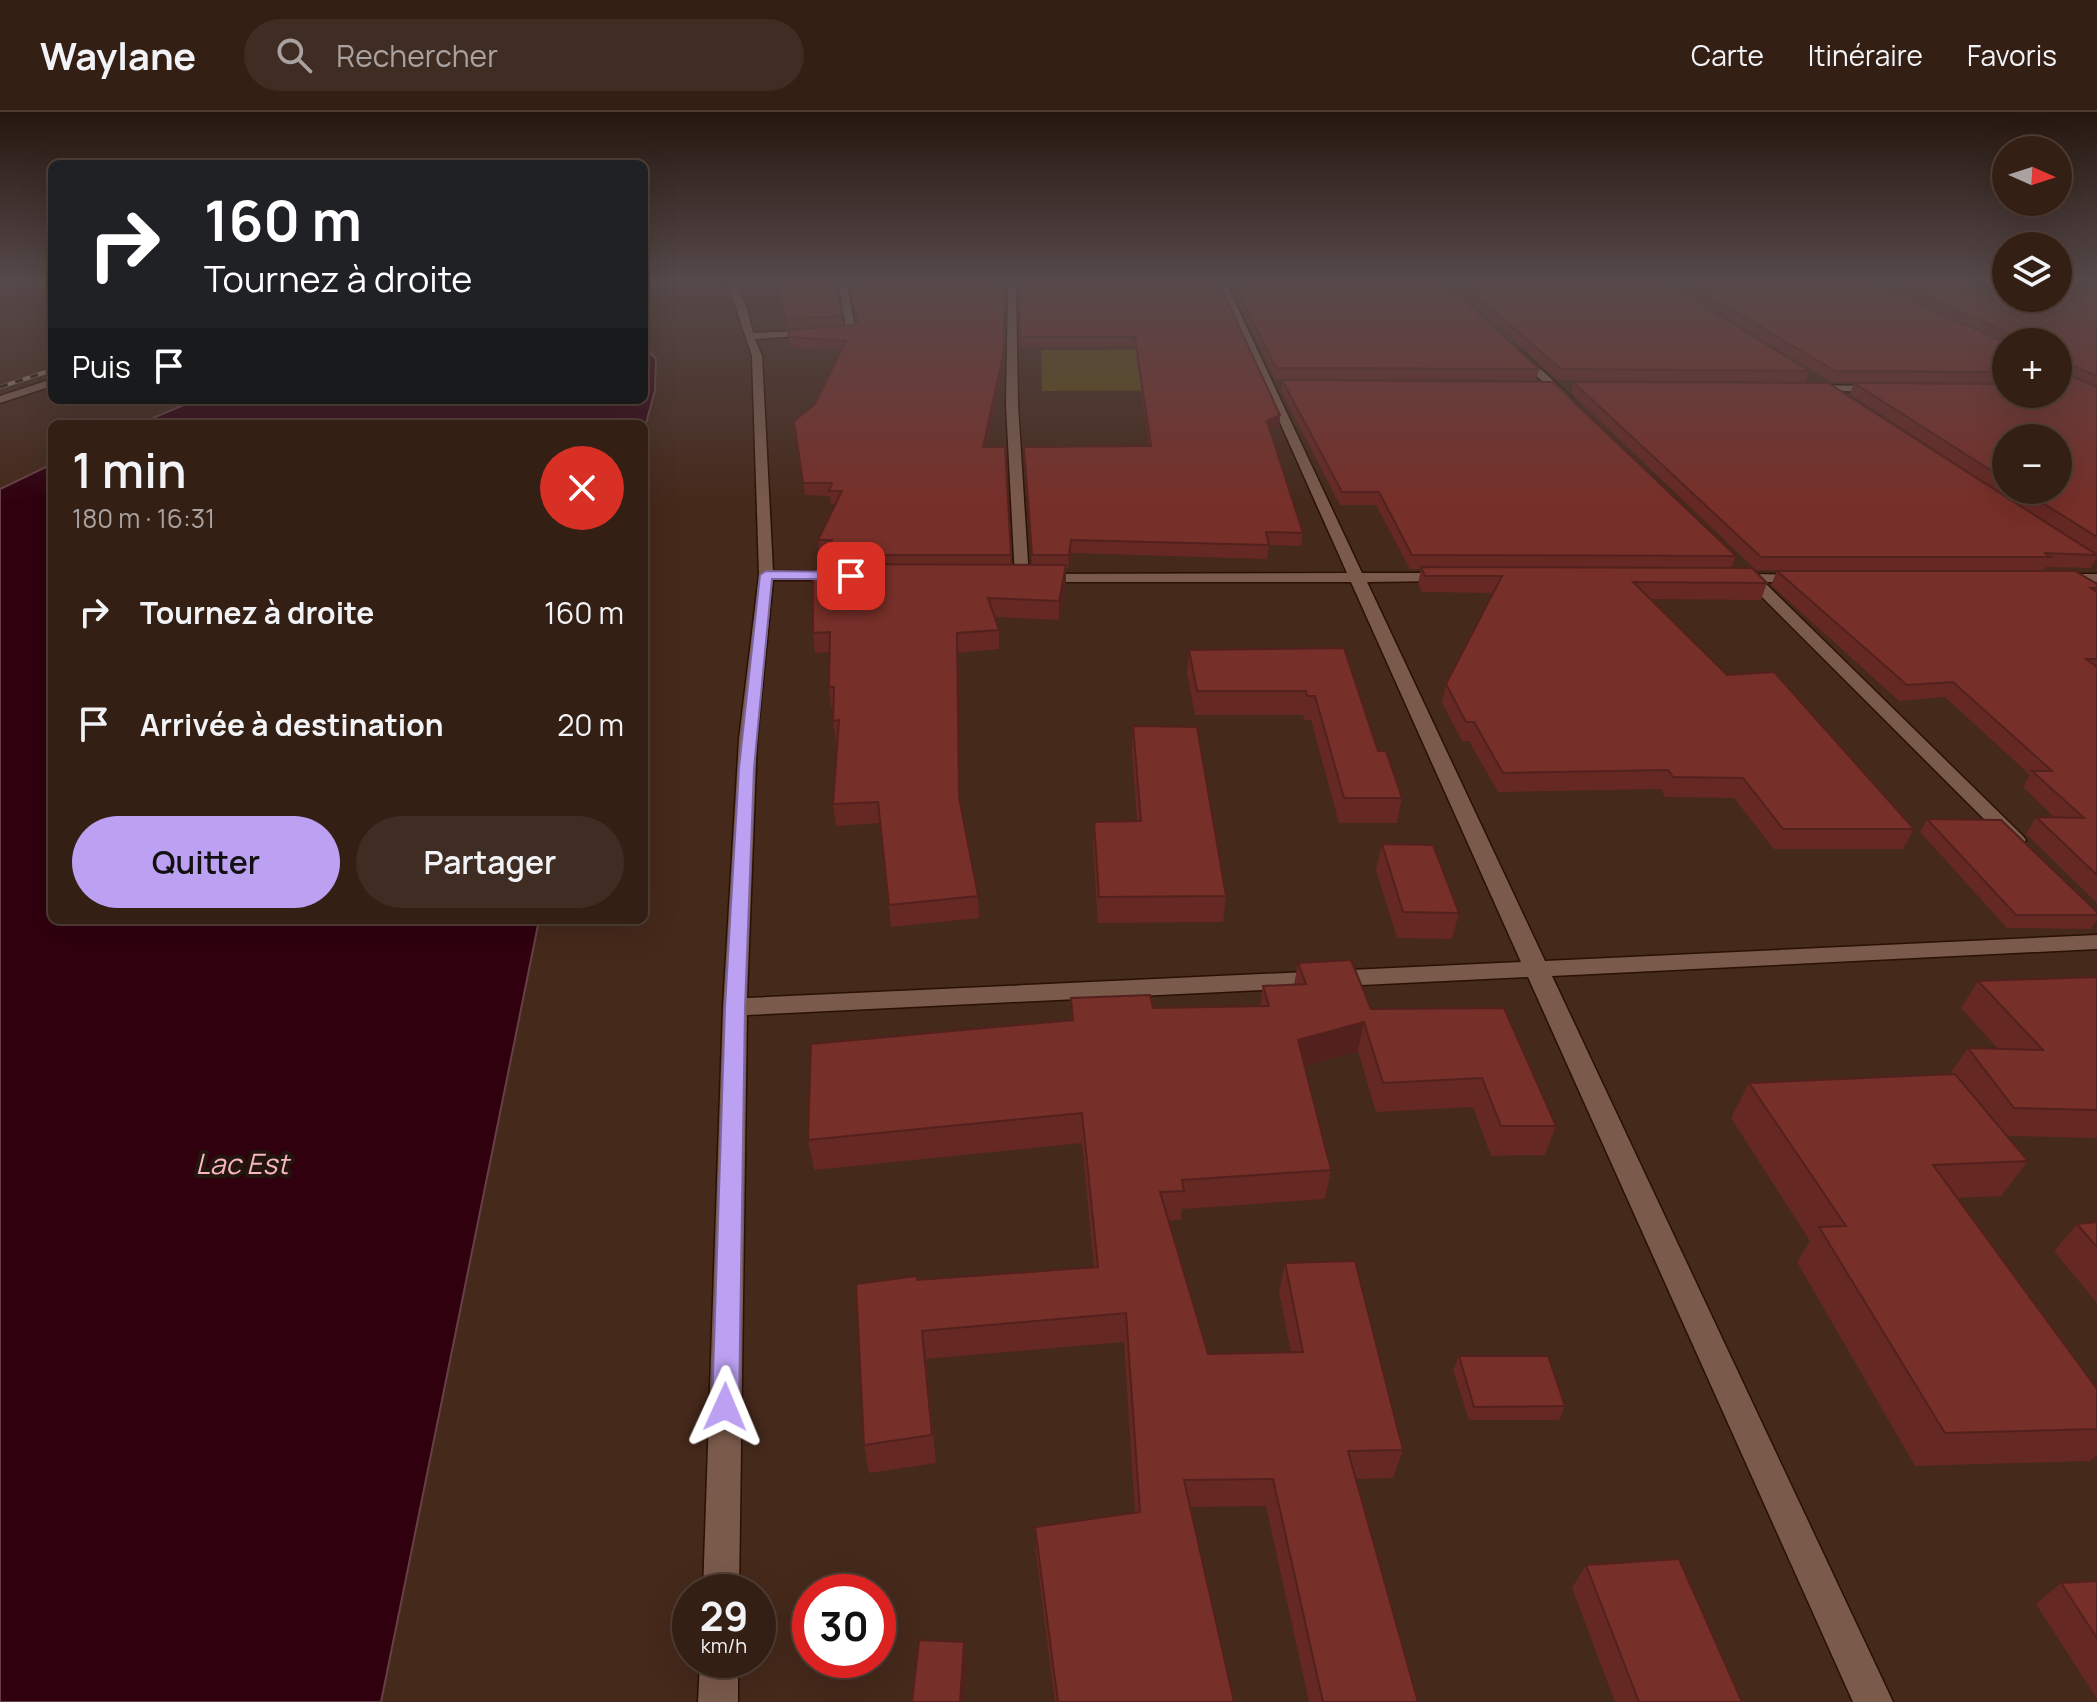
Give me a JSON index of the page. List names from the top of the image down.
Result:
{
  "water": ["Lac Est"],
  "north": "right",
  "page": {
    "header": "Waylane",
    "search": "Rechercher",
    "nav": ["Carte", "Itinéraire", "Favoris"],
    "map_buttons": ["+", "−"],
    "turn": ["160 m", "Tournez à droite"],
    "then": "Puis",
    "heading": ["1 min", "180 m · 16:31"],
    "list": [
      {
        "name": "Tournez à droite",
        "value": "160 m"
      },
      {
        "name": "Arrivée à destination",
        "value": "20 m"
      }
    ],
    "buttons": ["Quitter", "Partager"],
    "speed": "29 km/h",
    "limit": "30"
  }
}
